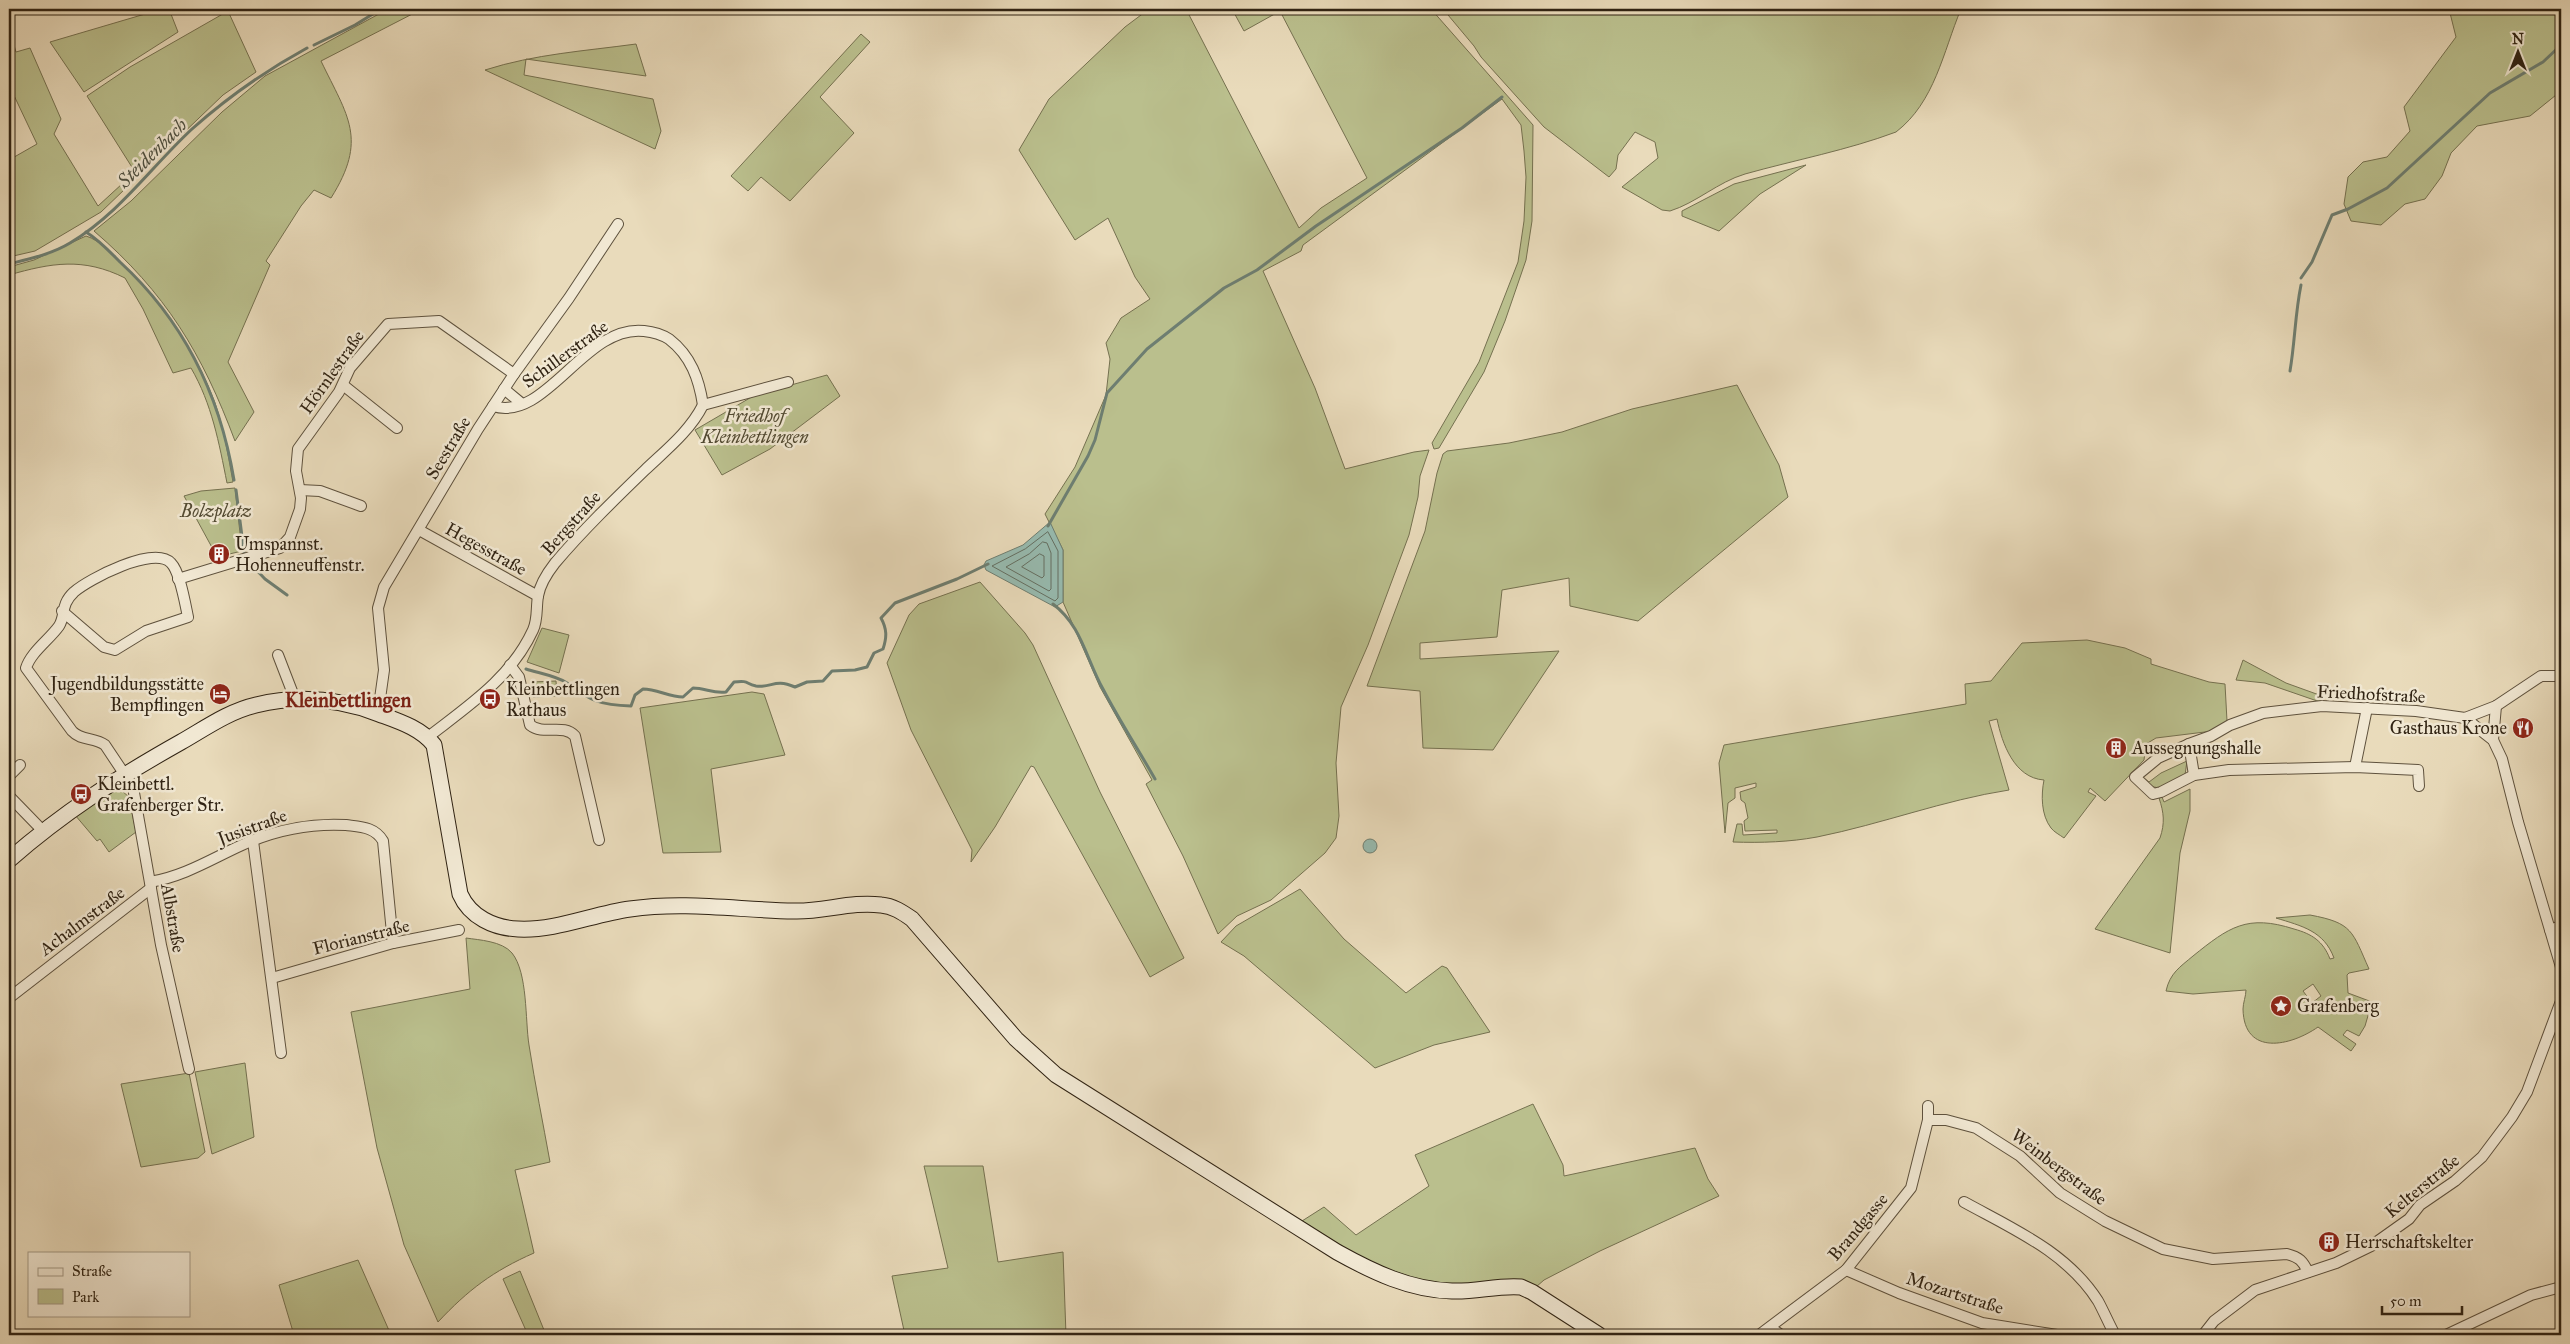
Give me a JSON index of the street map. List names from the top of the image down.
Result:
{
  "streets": {
    "street": [
      "Schillerstraße",
      "Hörnlestraße",
      "Seestraße",
      "Bergstraße",
      "Hegesstraße",
      "Friedhofstraße",
      "Jusistraße",
      "Albstraße",
      "Achalmstraße",
      "Florianstraße",
      "Weinbergstraße",
      "Kelterstraße",
      "Brandgasse",
      "Mozartstraße"
    ]
  },
  "crossings": [
    ["Schillerstraße", "Seestraße"],
    ["Schillerstraße", "Bergstraße"],
    ["Hörnlestraße", "Seestraße"],
    ["Hörnlestraße", "Albstraße"],
    ["Seestraße", "Hegesstraße"],
    ["Bergstraße", "Hegesstraße"],
    ["Jusistraße", "Albstraße"],
    ["Jusistraße", "Achalmstraße"],
    ["Jusistraße", "Florianstraße"],
    ["Albstraße", "Achalmstraße"],
    ["Weinbergstraße", "Kelterstraße"],
    ["Weinbergstraße", "Brandgasse"],
    ["Brandgasse", "Mozartstraße"]
  ],
  "districts": ["Kleinbettlingen"],
  "water": ["Steidenbach"],
  "parks": ["Friedhof Kleinbettlingen", "Bolzplatz"],
  "places": {
    "building": ["Umspannst. Hohenneuffenstr.", "Aussegnungshalle", "Herrschaftskelter"],
    "hotel": ["Jugendbildungsstätte Bempflingen"],
    "bus stop": ["Kleinbettlingen Rathaus", "Kleinbettl. Grafenberger Str."],
    "restaurant": ["Gasthaus Krone"],
    "place": ["Grafenberg"]
  },
  "legend": ["Straße", "Park"],
  "scale_bar": "50 m",
  "north": "top"
}
